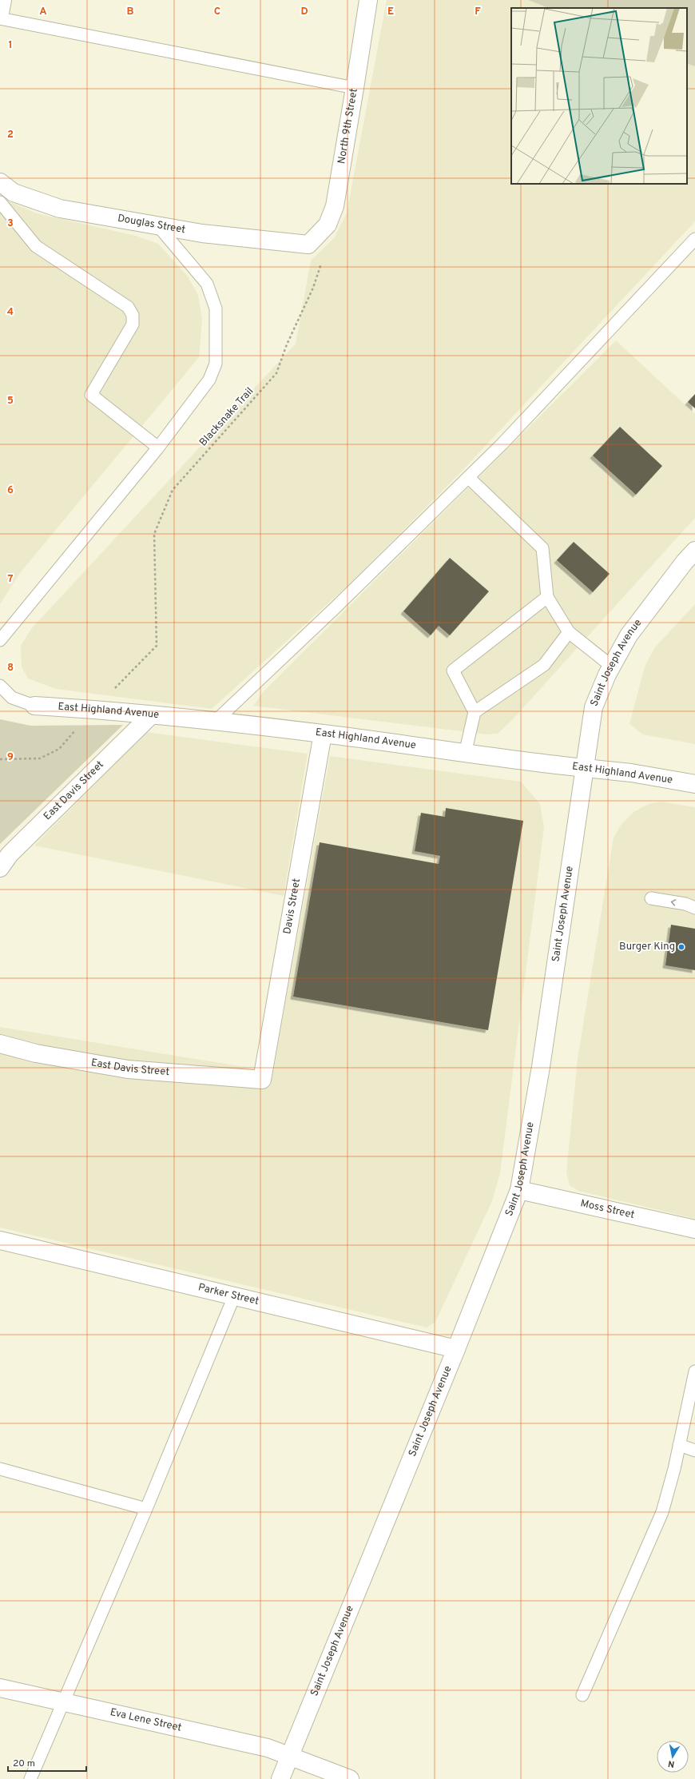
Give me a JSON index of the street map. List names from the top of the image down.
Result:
{
  "streets": {
    "street": [
      "North 9th Street",
      "Douglas Street",
      "Saint Joseph Avenue",
      "East Highland Avenue",
      "East Davis Street",
      "Davis Street",
      "Moss Street",
      "Parker Street",
      "Eva Lene Street"
    ],
    "path": ["Blacksnake Trail"]
  },
  "crossings": [
    ["North 9th Street", "Douglas Street"],
    ["Blacksnake Trail", "East Highland Avenue"],
    ["Saint Joseph Avenue", "East Highland Avenue"],
    ["Saint Joseph Avenue", "Moss Street"],
    ["Saint Joseph Avenue", "Parker Street"],
    ["Saint Joseph Avenue", "Eva Lene Street"],
    ["East Highland Avenue", "East Davis Street"],
    ["East Highland Avenue", "Davis Street"],
    ["East Davis Street", "Davis Street"]
  ],
  "places": ["Burger King"],
  "scale_bar": "20 m",
  "north": "bottom",
  "grid": {
    "columns": [
      "A",
      "B",
      "C",
      "D",
      "E",
      "F"
    ],
    "rows": [
      "1",
      "2",
      "3",
      "4",
      "5",
      "6",
      "7",
      "8",
      "9"
    ]
  }
}
